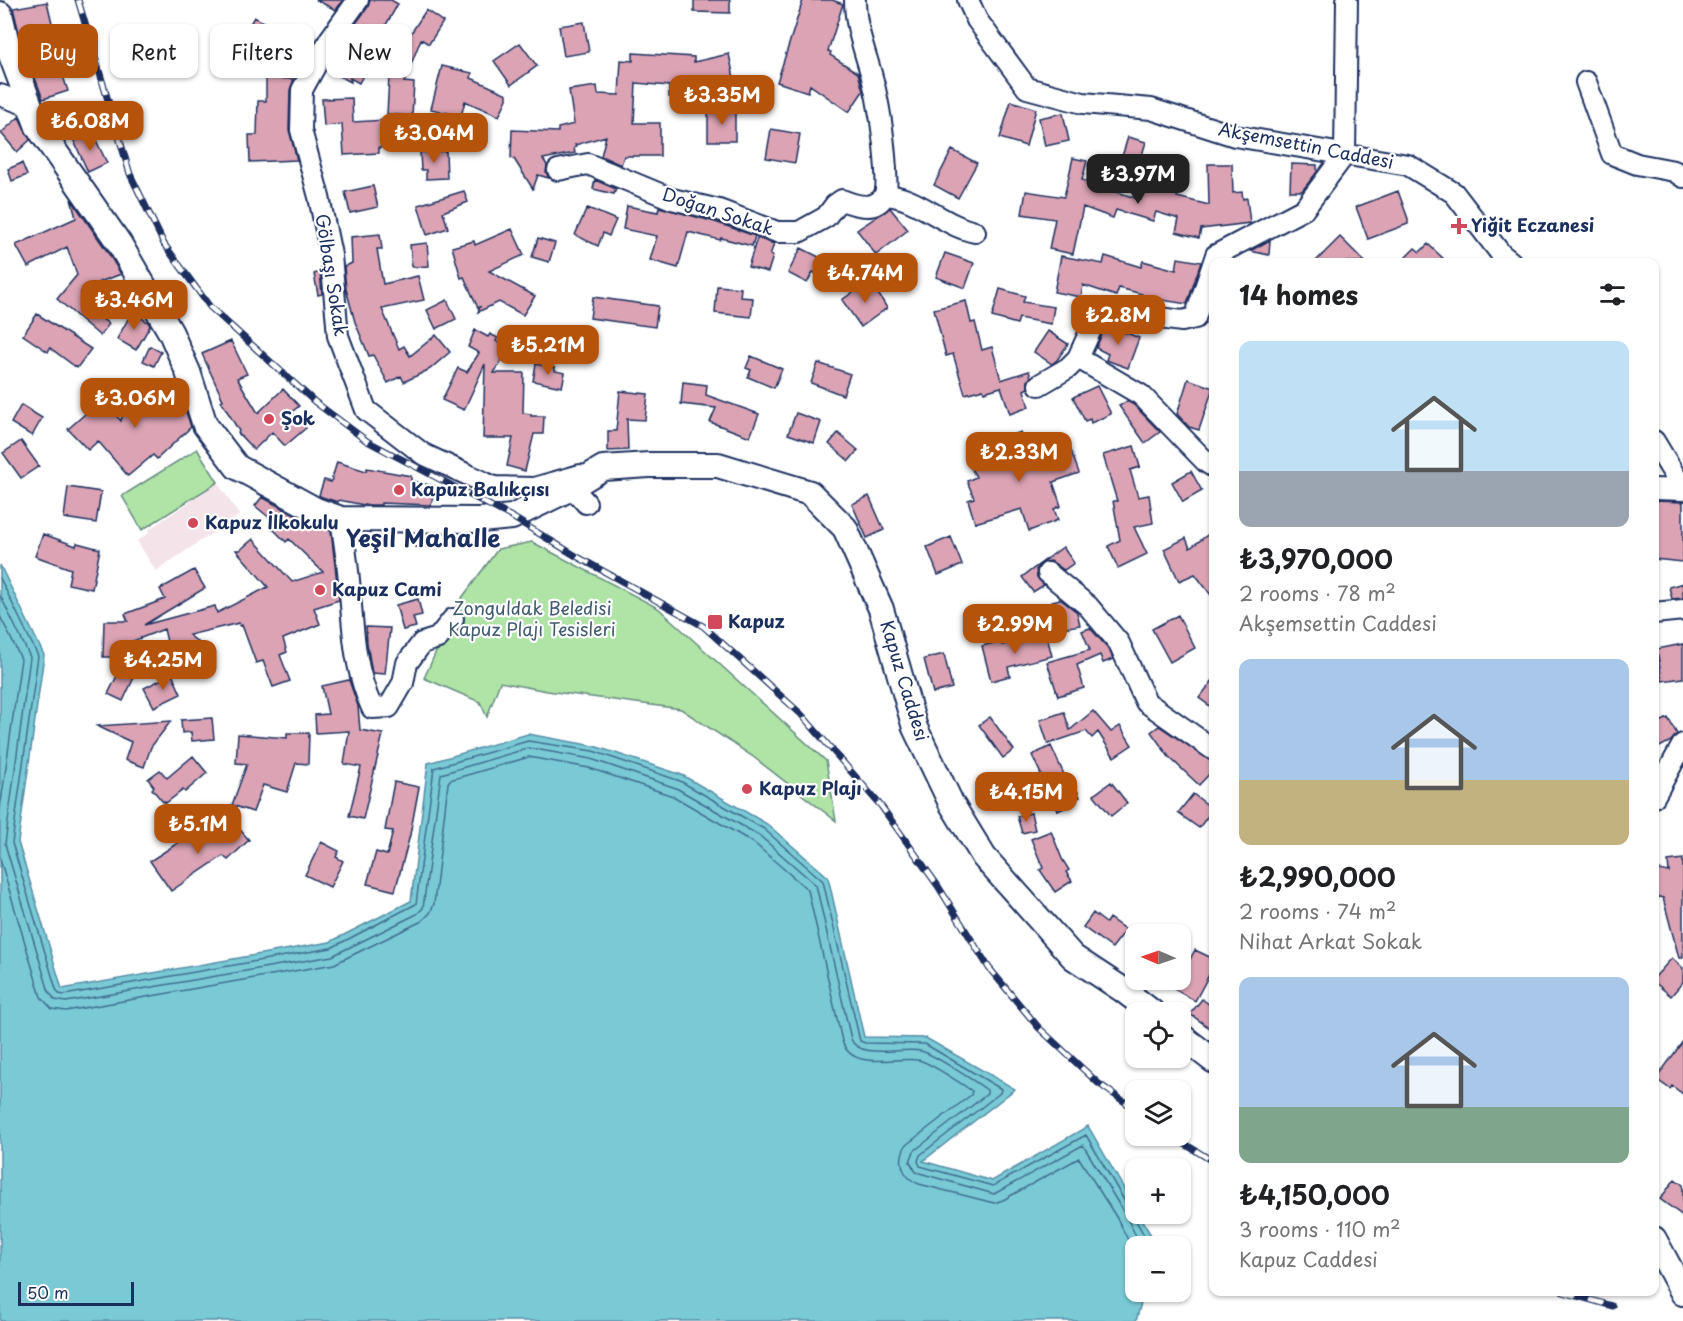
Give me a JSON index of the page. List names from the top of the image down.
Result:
{
  "streets": {
    "main road": ["Kapuz Caddesi"],
    "street": ["Akşemsettin Caddesi", "Doğan Sokak", "Gölbaşı Sokak"]
  },
  "crossings": [
    ["Gölbaşı Sokak", "Kapuz Caddesi"]
  ],
  "districts": ["Yeşil Mahalle"],
  "parks": ["Zonguldak Beledisi Kapuz Plajı Tesisleri"],
  "places": {
    "health": ["Yiğit Eczanesi"],
    "other": [
      "Şok",
      "Kapuz Balıkçısı",
      "Kapuz İlkokulu",
      "Kapuz Cami",
      "Kapuz Plajı"
    ],
    "transit": ["Kapuz"]
  },
  "scale_bar": "50 m",
  "north": "left",
  "page": {
    "chip": [
      "Buy",
      "Rent",
      "Filters",
      "New"
    ],
    "price": [
      "₺3.35M",
      "₺6.08M",
      "₺3.04M",
      "₺3.97M",
      "₺4.74M",
      "₺3.46M",
      "₺2.8M",
      "₺5.21M",
      "₺3.06M",
      "₺2.33M",
      "₺2.99M",
      "₺4.25M",
      "₺4.15M",
      "₺5.1M"
    ],
    "heading": "14 homes",
    "list": [
      {
        "name": "₺3,970,000",
        "note": "2 rooms · 78 m² · Akşemsettin Caddesi"
      },
      {
        "name": "₺2,990,000",
        "note": "2 rooms · 74 m² · Nihat Arkat Sokak"
      },
      {
        "name": "₺4,150,000",
        "note": "3 rooms · 110 m² · Kapuz Caddesi"
      }
    ],
    "map_buttons": ["+", "−"],
    "scale": "50 m"
  }
}
